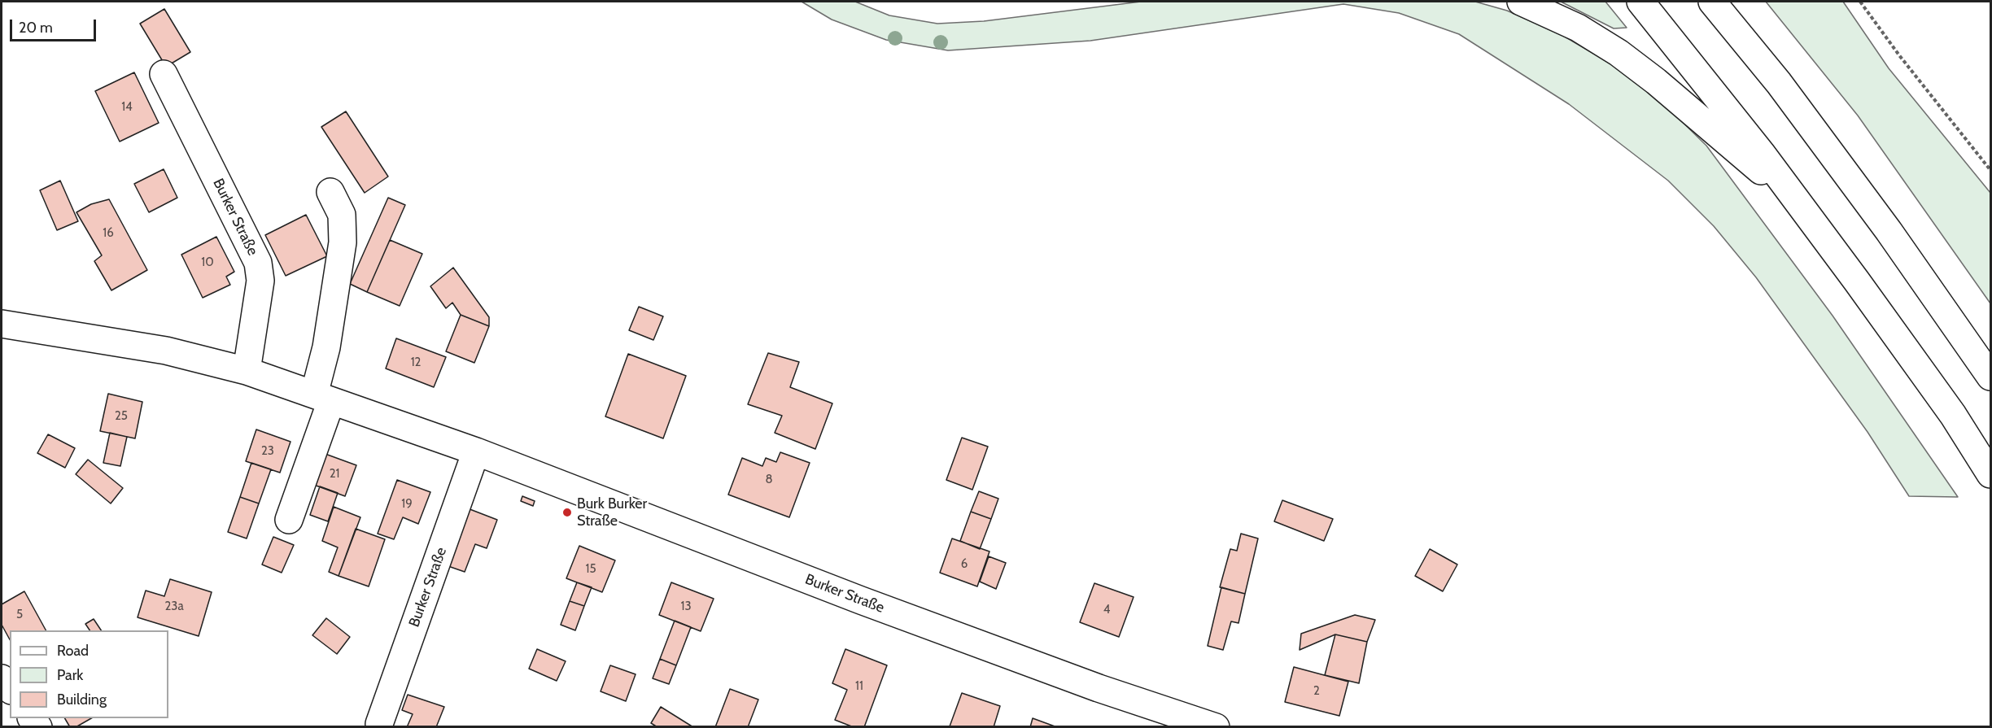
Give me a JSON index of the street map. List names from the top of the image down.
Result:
{
  "streets": {
    "main road": ["Burker Straße"]
  },
  "places": ["Burk Burker Straße"],
  "house_numbers": [
    "14",
    "16",
    "10",
    "12",
    "25",
    "23",
    "21",
    "8",
    "19",
    "6",
    "15",
    "23a",
    "13",
    "4",
    "5",
    "11",
    "2"
  ],
  "legend": ["Road", "Park", "Building"],
  "scale_bar": "20 m"
}
